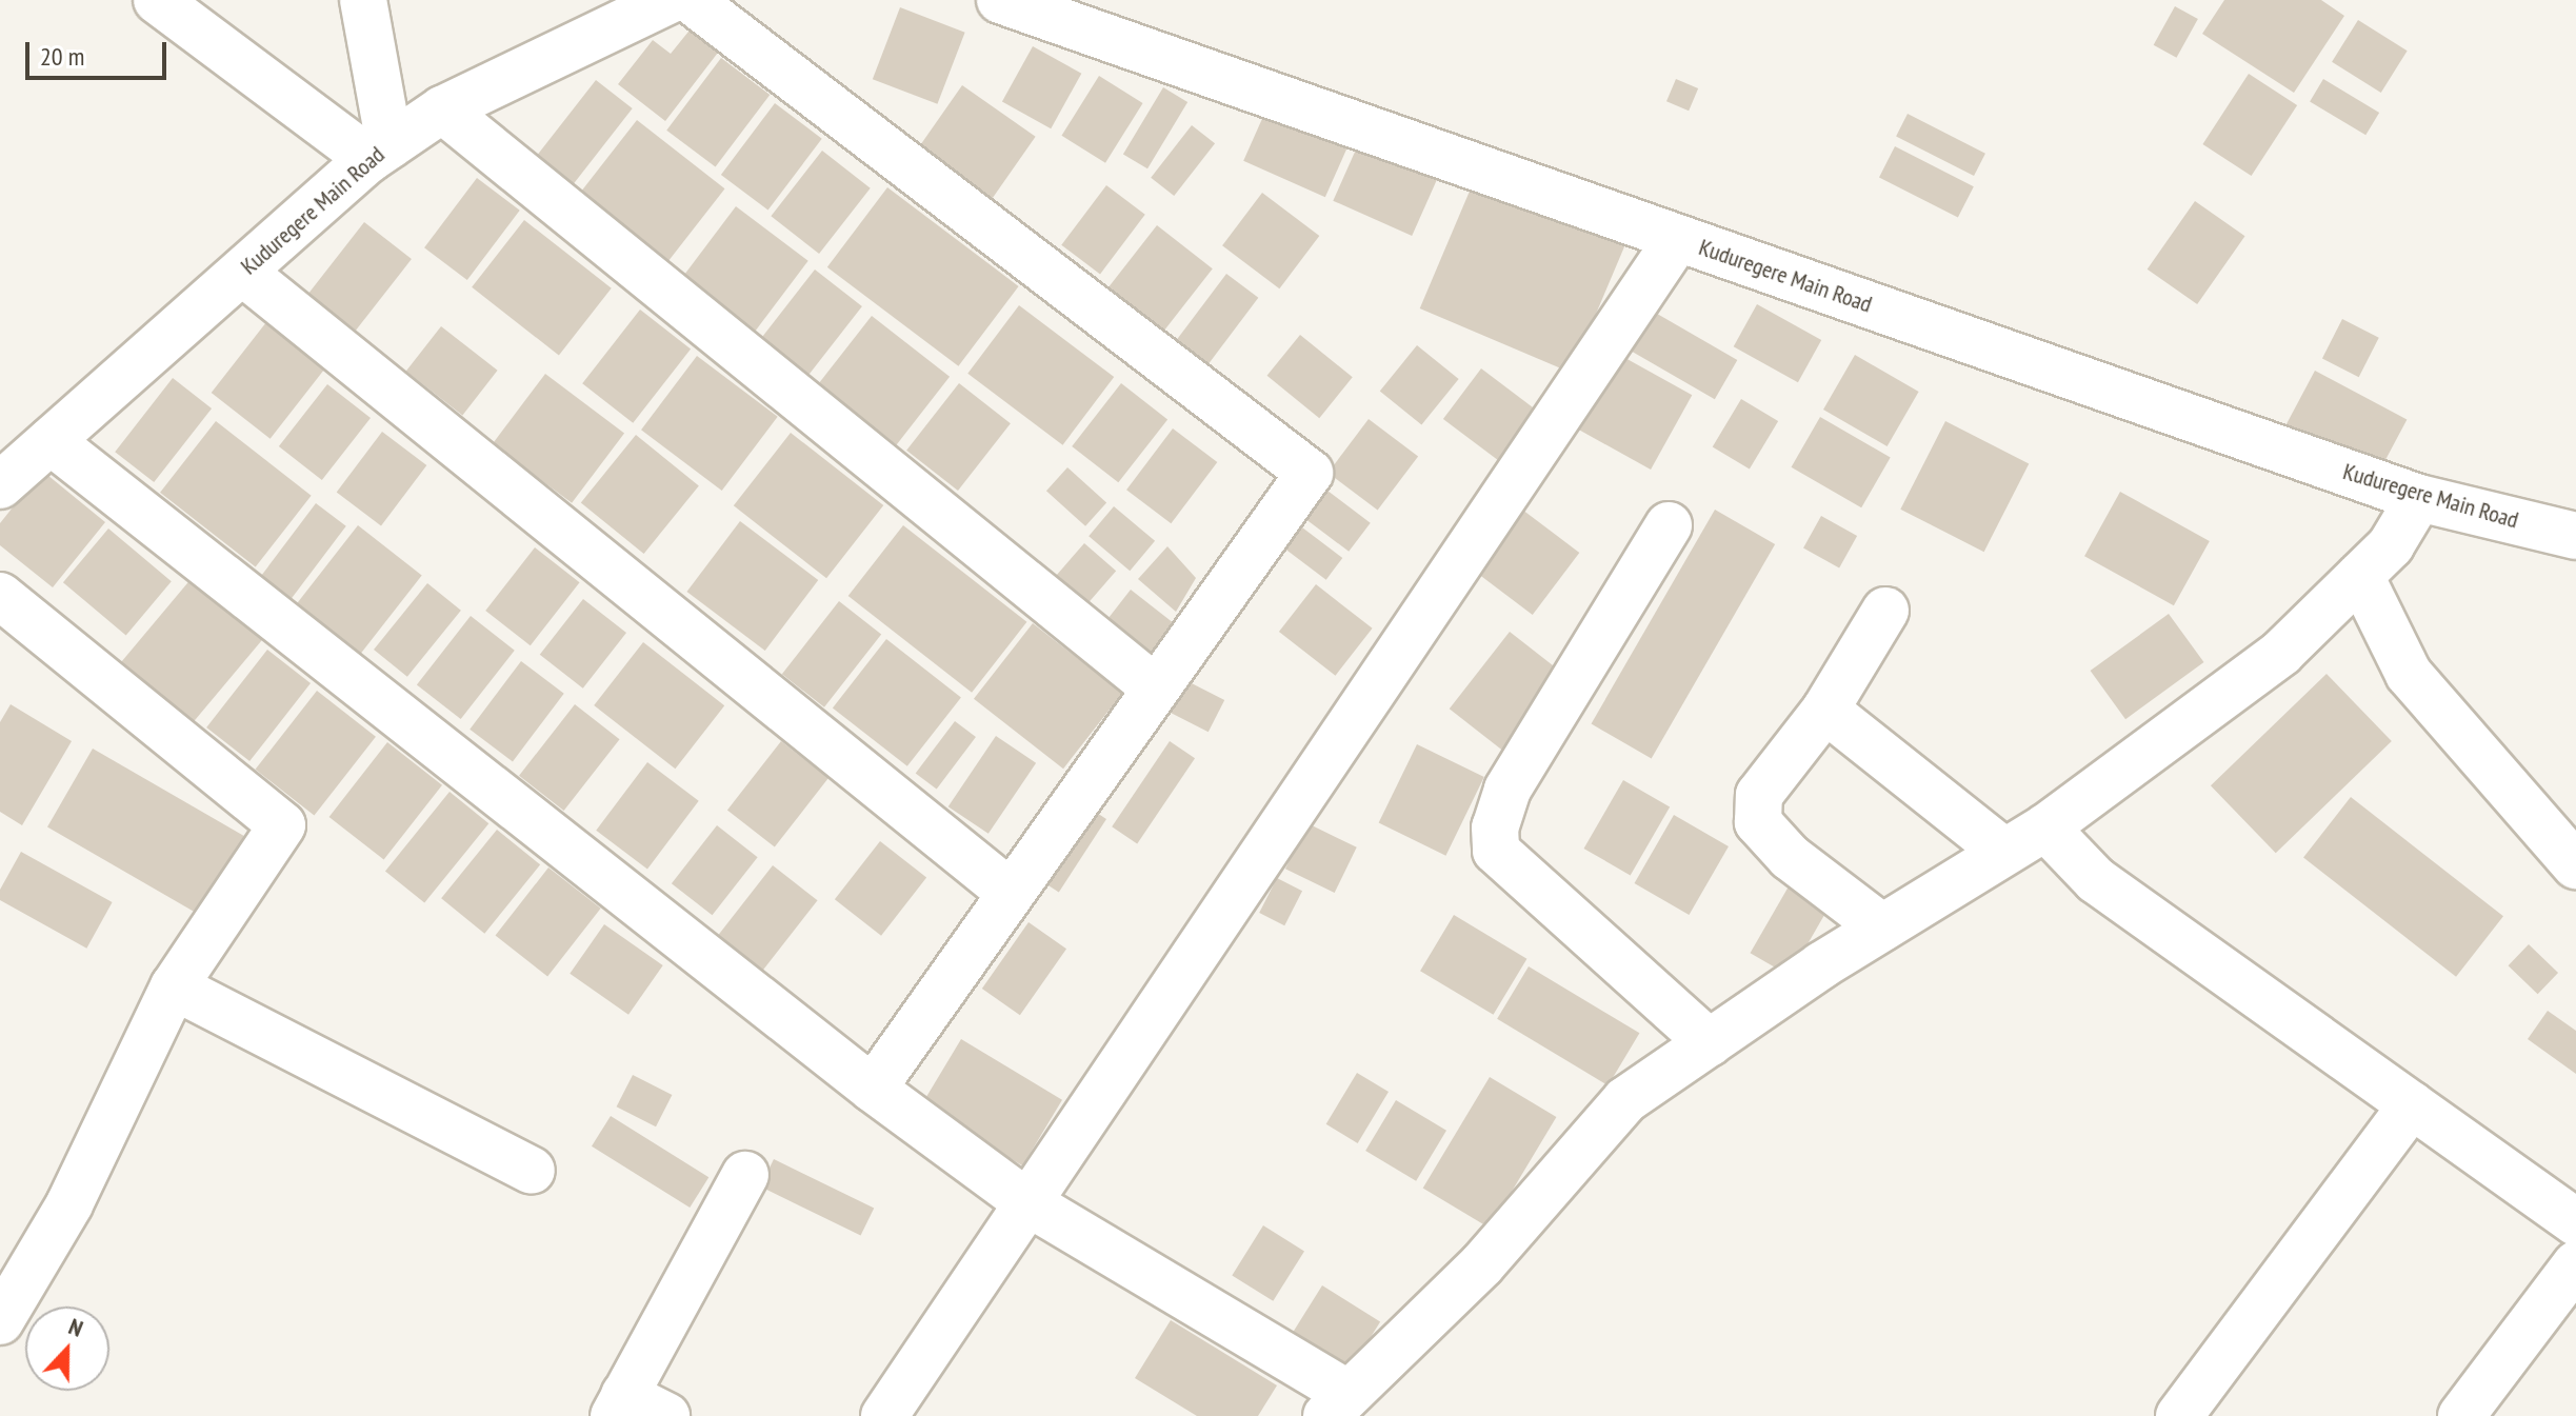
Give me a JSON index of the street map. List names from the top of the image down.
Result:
{
  "streets": {
    "street": ["Kuduregere Main Road"]
  },
  "scale_bar": "20 m",
  "north": "top"
}
